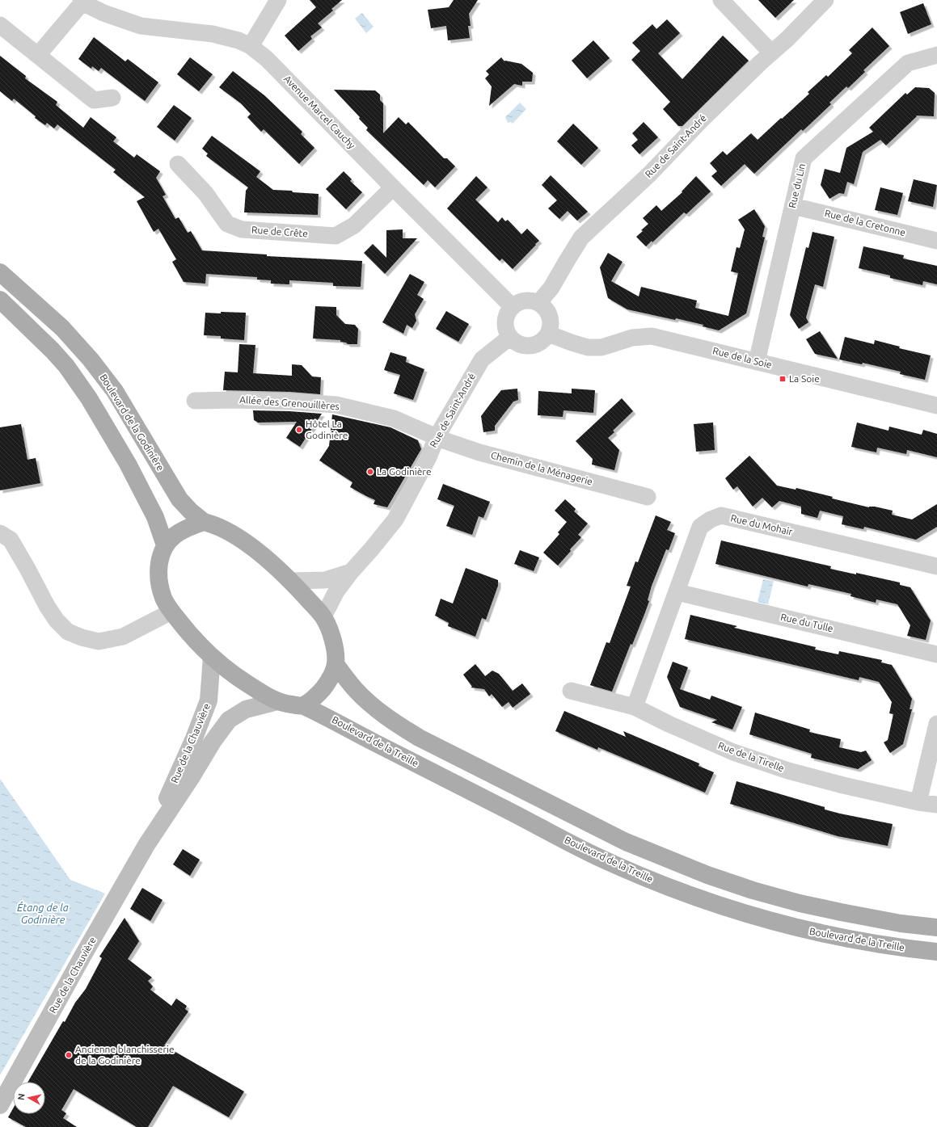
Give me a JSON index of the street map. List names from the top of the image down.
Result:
{
  "streets": {
    "main road": ["Boulevard de la Godinière", "Boulevard de la Treille", "Rue de la Chauvière"],
    "street": [
      "Avenue Marcel Cauchy",
      "Rue de Saint-André",
      "Rue du Lin",
      "Rue de la Cretonne",
      "Rue de Crête",
      "Rue de la Soie",
      "Allée des Grenouillères",
      "Chemin de la Ménagerie",
      "Rue du Mohair",
      "Rue du Tulle",
      "Rue de la Tirelle"
    ]
  },
  "crossings": [
    ["Avenue Marcel Cauchy", "Rue de Saint-André"],
    ["Avenue Marcel Cauchy", "Rue de Crête"],
    ["Avenue Marcel Cauchy", "Rue de la Soie"],
    ["Rue de Saint-André", "Rue de la Soie"],
    ["Rue de Saint-André", "Allée des Grenouillères"],
    ["Rue de Saint-André", "Chemin de la Ménagerie"],
    ["Rue du Lin", "Rue de la Cretonne"],
    ["Rue du Lin", "Rue de la Soie"],
    ["Allée des Grenouillères", "Chemin de la Ménagerie"],
    ["Rue du Mohair", "Rue du Tulle"],
    ["Rue du Mohair", "Rue de la Tirelle"],
    ["Boulevard de la Treille", "Rue de la Chauvière"]
  ],
  "water": ["Étang de la Godinière"],
  "places": {
    "transit": ["La Soie"],
    "other": ["Hôtel La Godinière", "La Godinière", "Ancienne blanchisserie de la Godinière"]
  },
  "north": "left"
}
